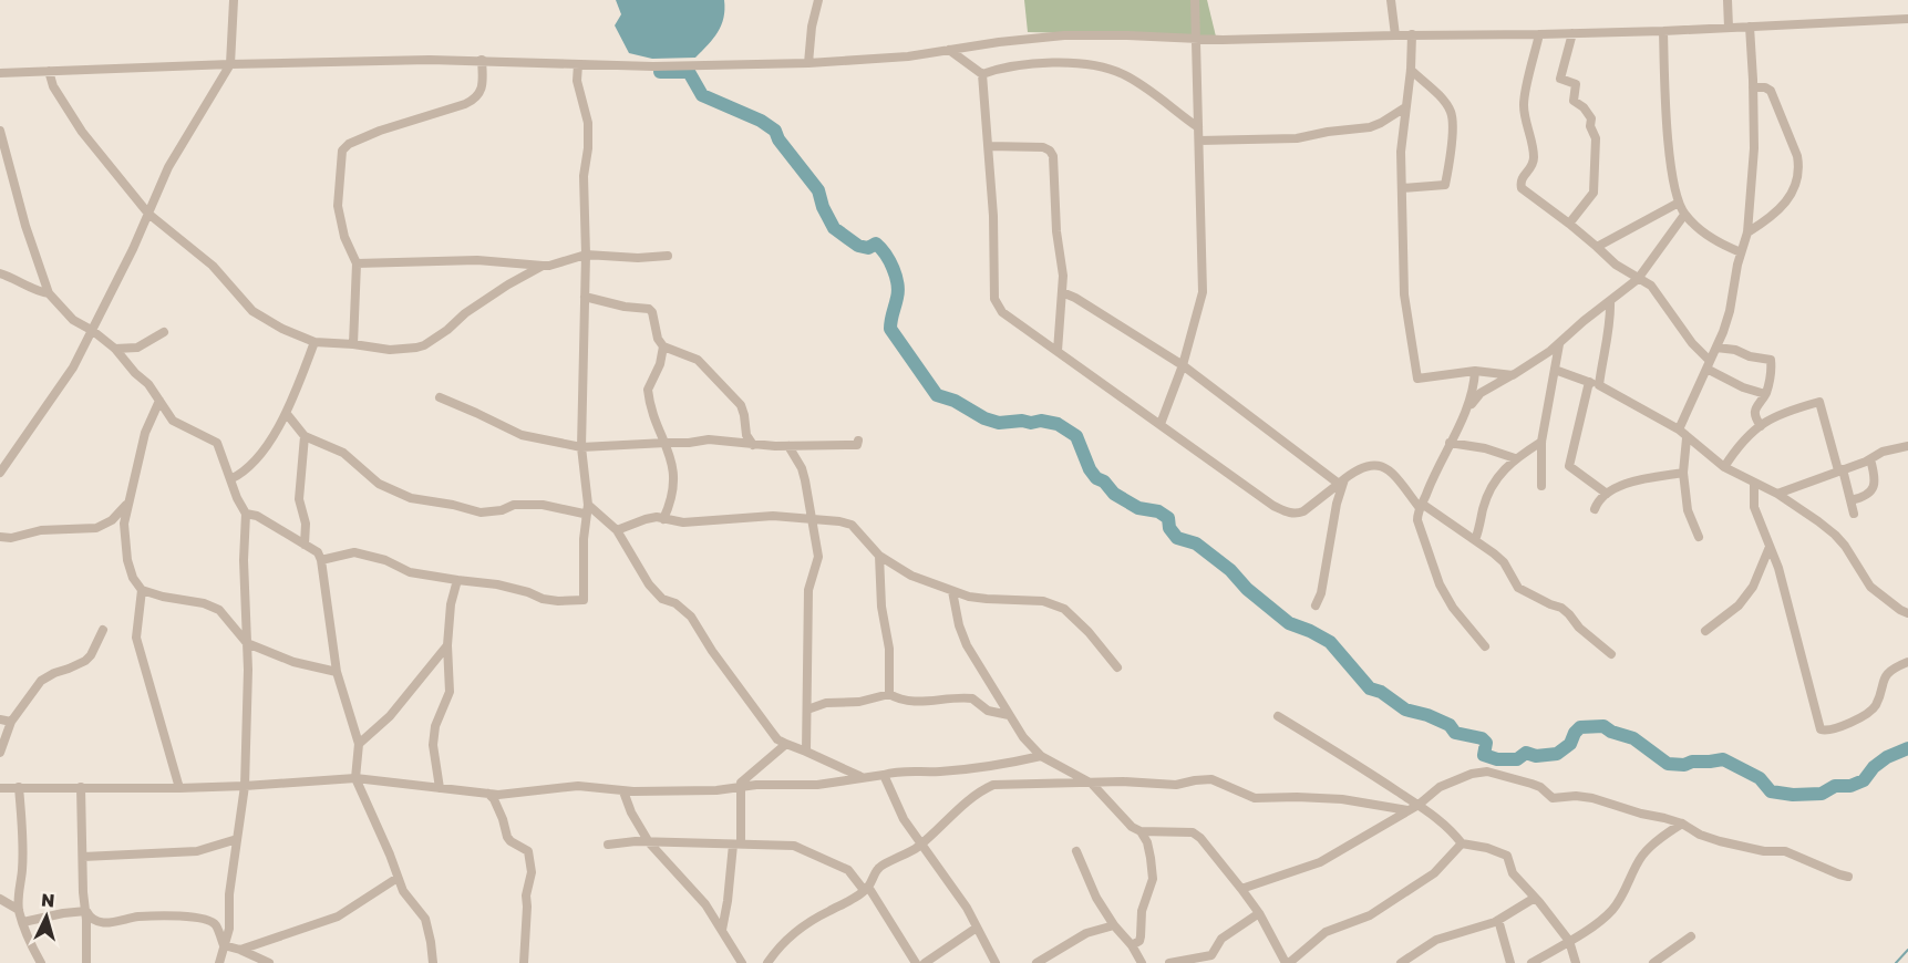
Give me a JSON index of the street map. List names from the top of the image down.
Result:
{
  "north": "top"
}
